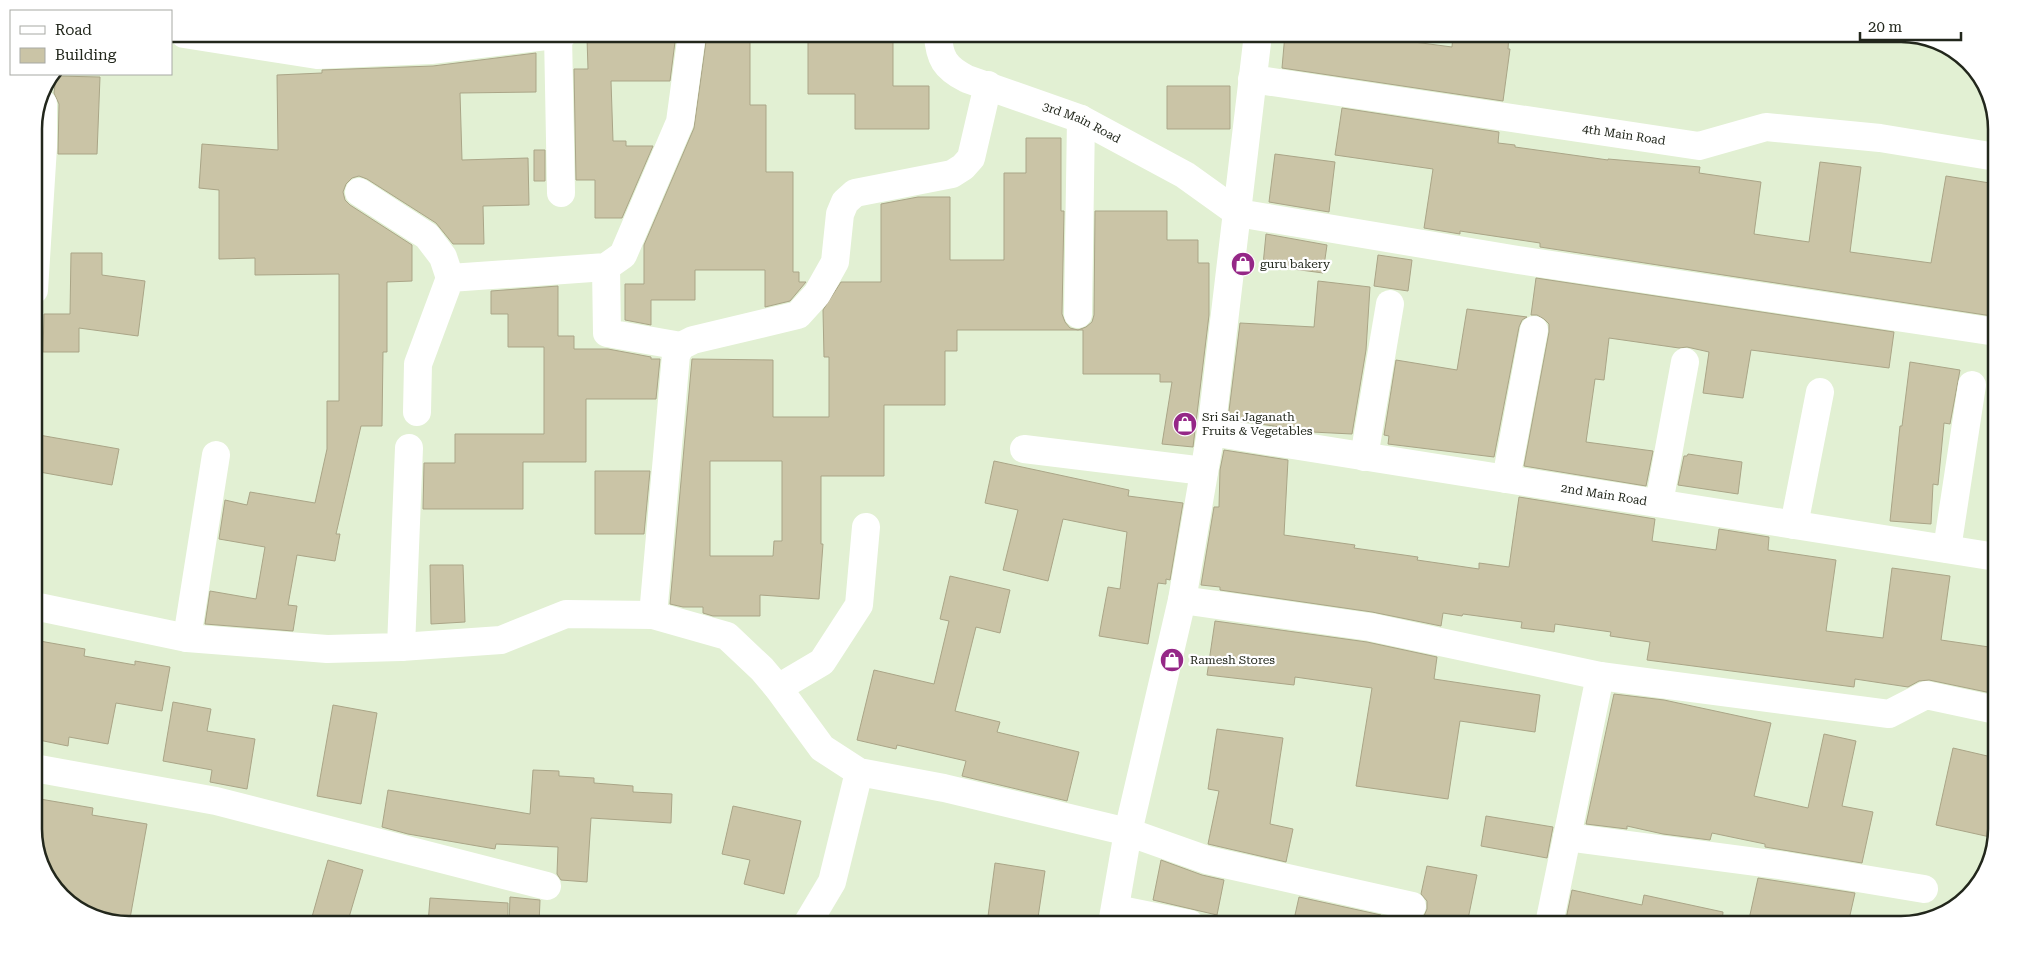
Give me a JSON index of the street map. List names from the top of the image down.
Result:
{
  "streets": {
    "street": ["3rd Main Road", "4th Main Road", "2nd Main Road"]
  },
  "places": {
    "shop": ["guru bakery", "Sri Sai Jaganath Fruits & Vegetables", "Ramesh Stores"]
  },
  "legend": ["Road", "Building"],
  "scale_bar": "20 m"
}
